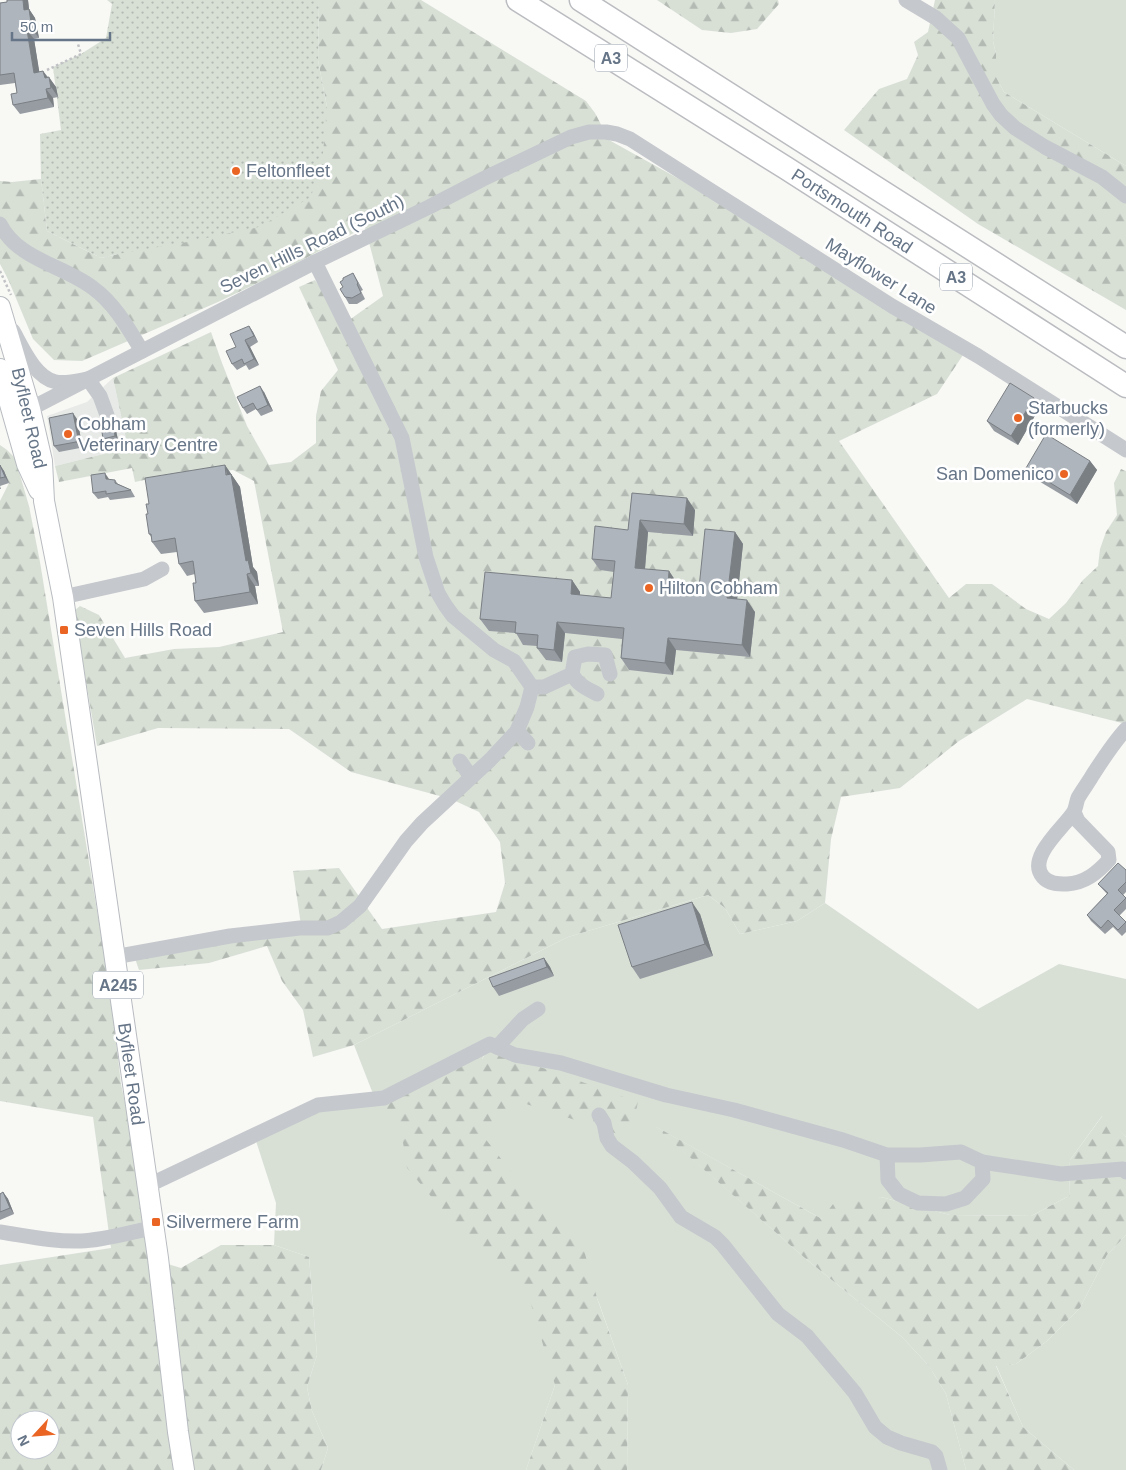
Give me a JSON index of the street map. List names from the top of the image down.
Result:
{
  "streets": {
    "highway": ["A3", "Portsmouth Road"],
    "main road": ["Byfleet Road", "A245"],
    "street": ["Seven Hills Road (South)", "Mayflower Lane"]
  },
  "crossings": [
    ["A3", "Portsmouth Road"],
    ["Seven Hills Road (South)", "Mayflower Lane"],
    ["Seven Hills Road (South)", "Byfleet Road"]
  ],
  "places": {
    "other": [
      "Feltonfleet",
      "Starbucks (formerly)",
      "Cobham Veterinary Centre",
      "San Domenico",
      "Hilton Cobham"
    ],
    "transit": ["Seven Hills Road", "Silvermere Farm"]
  },
  "scale_bar": "50 m",
  "north": "bottom left"
}
